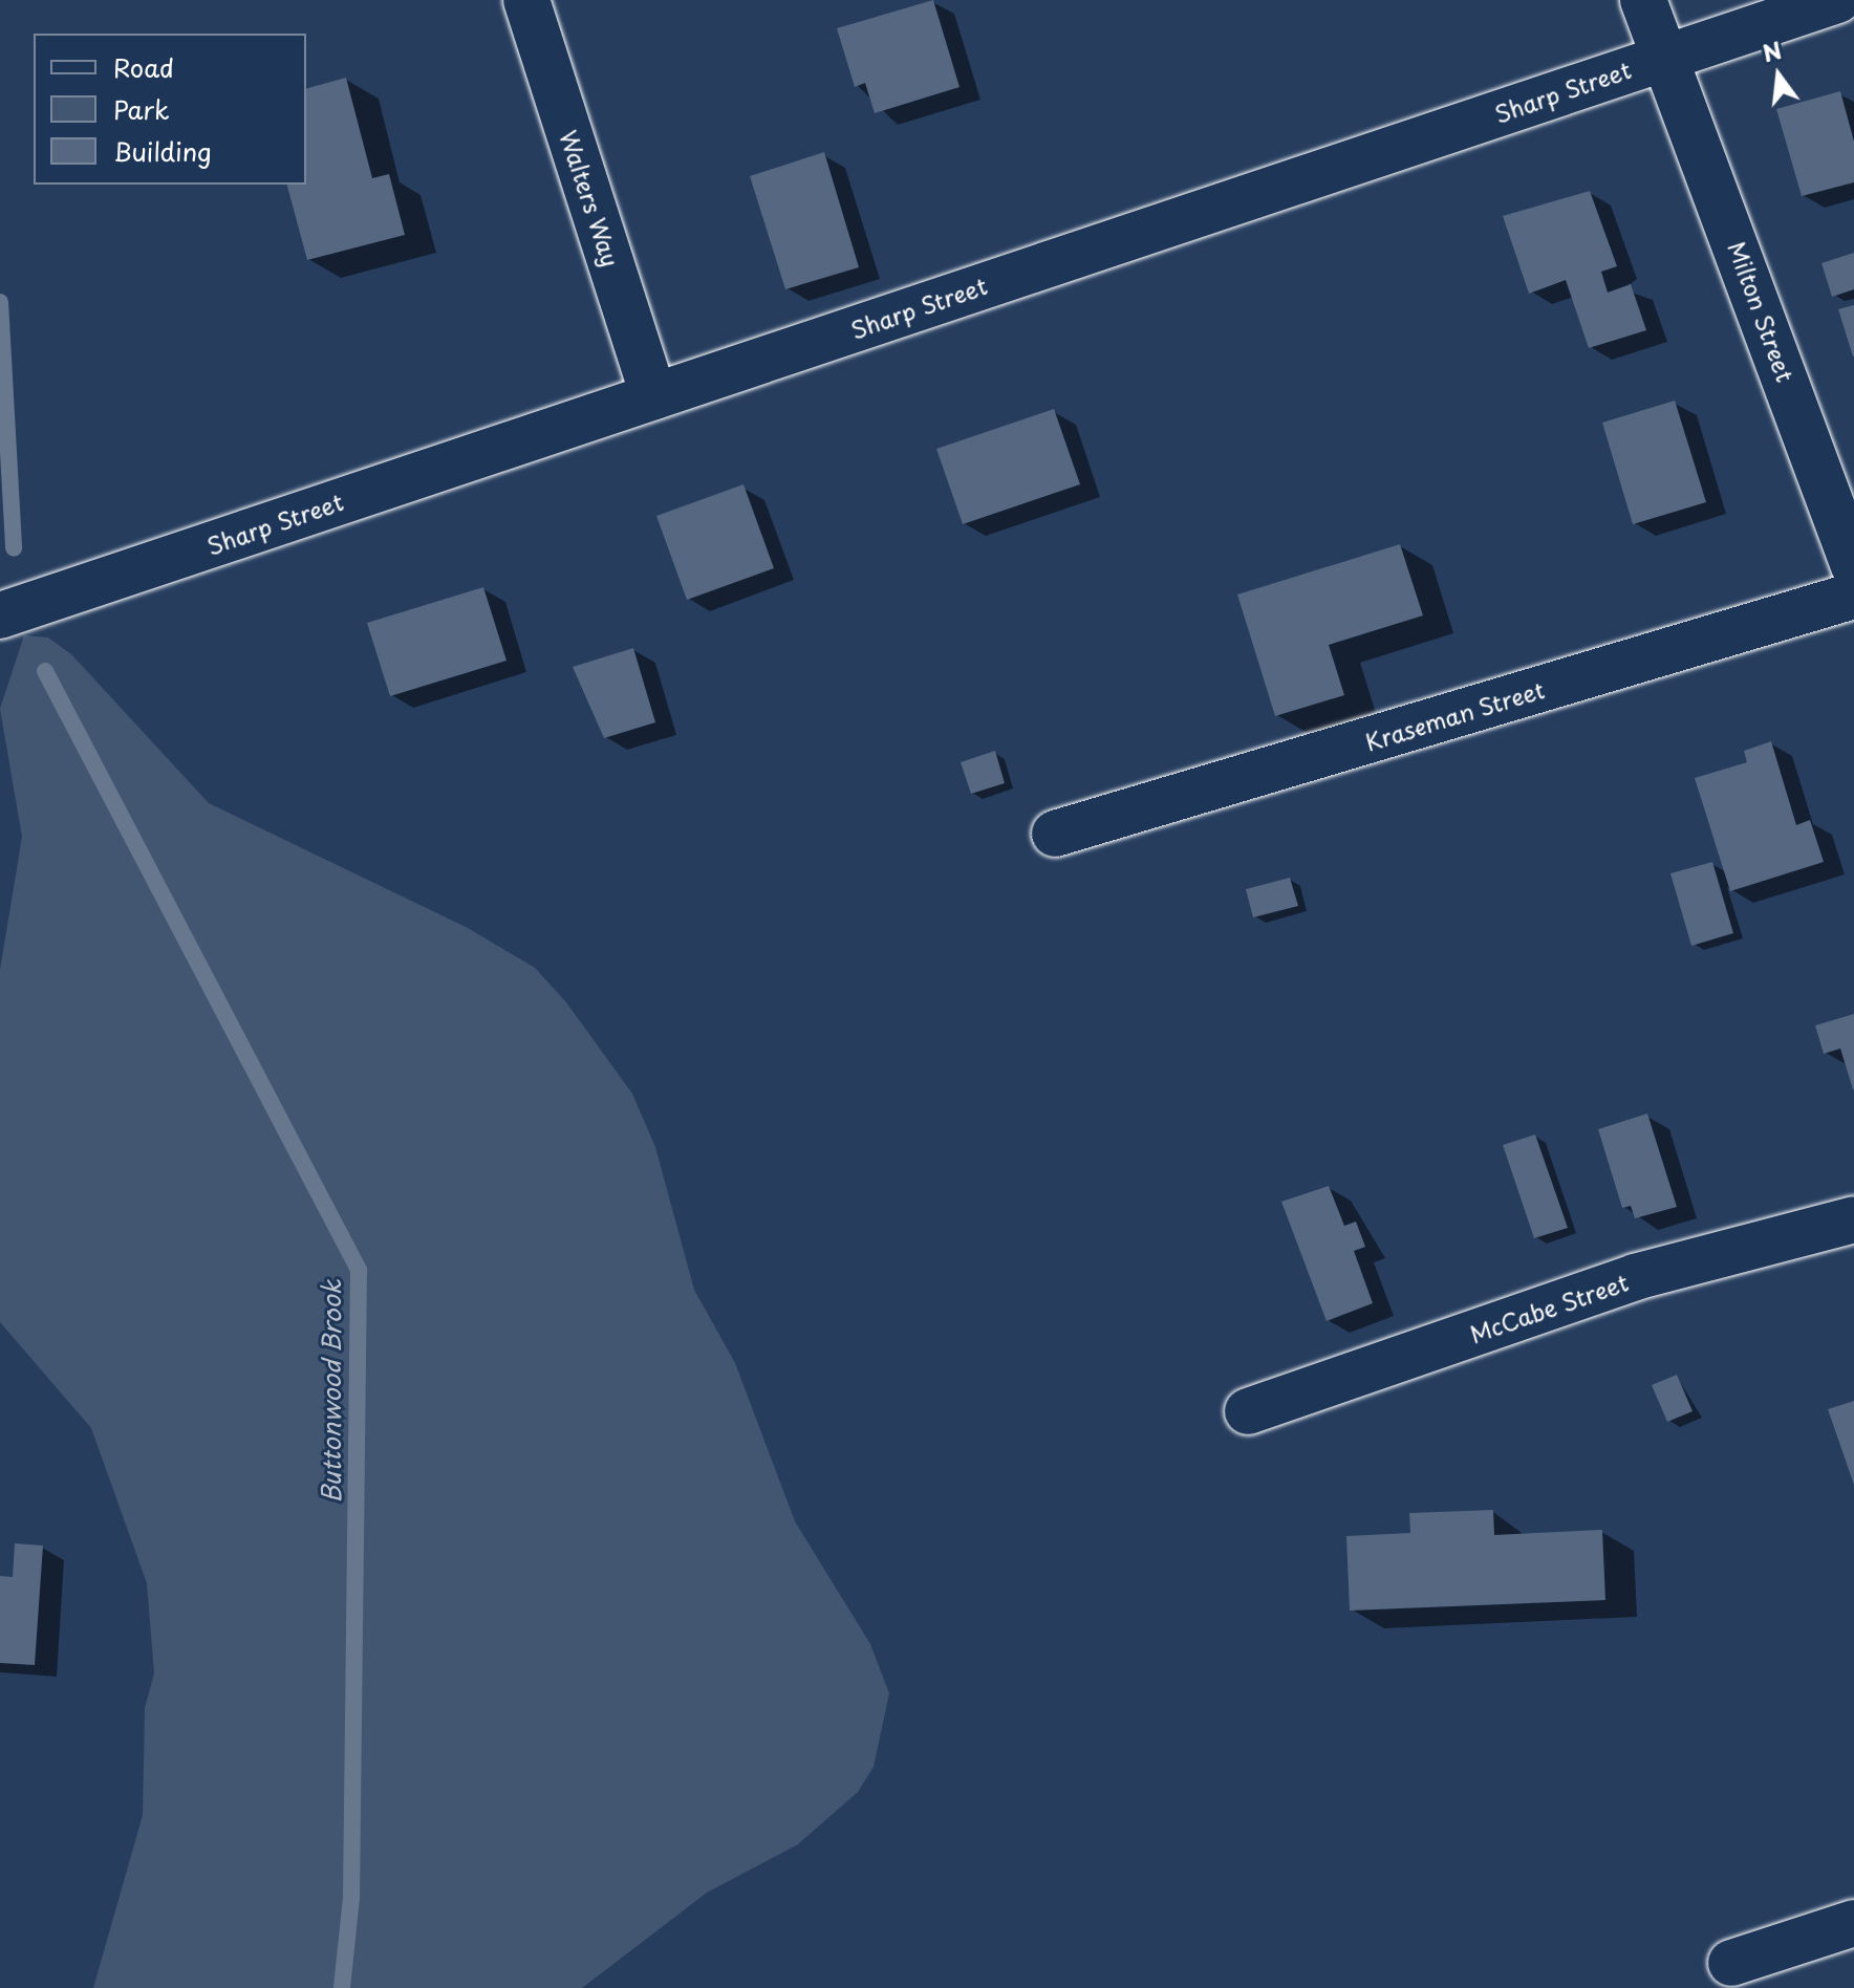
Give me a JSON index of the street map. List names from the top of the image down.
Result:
{
  "streets": {
    "street": [
      "Sharp Street",
      "Walters Way",
      "Milton Street",
      "Kraseman Street",
      "McCabe Street"
    ]
  },
  "crossings": [
    ["Sharp Street", "Walters Way"],
    ["Sharp Street", "Milton Street"]
  ],
  "water": ["Buttonwood Brook"],
  "legend": ["Road", "Park", "Building"],
  "north": "top"
}
